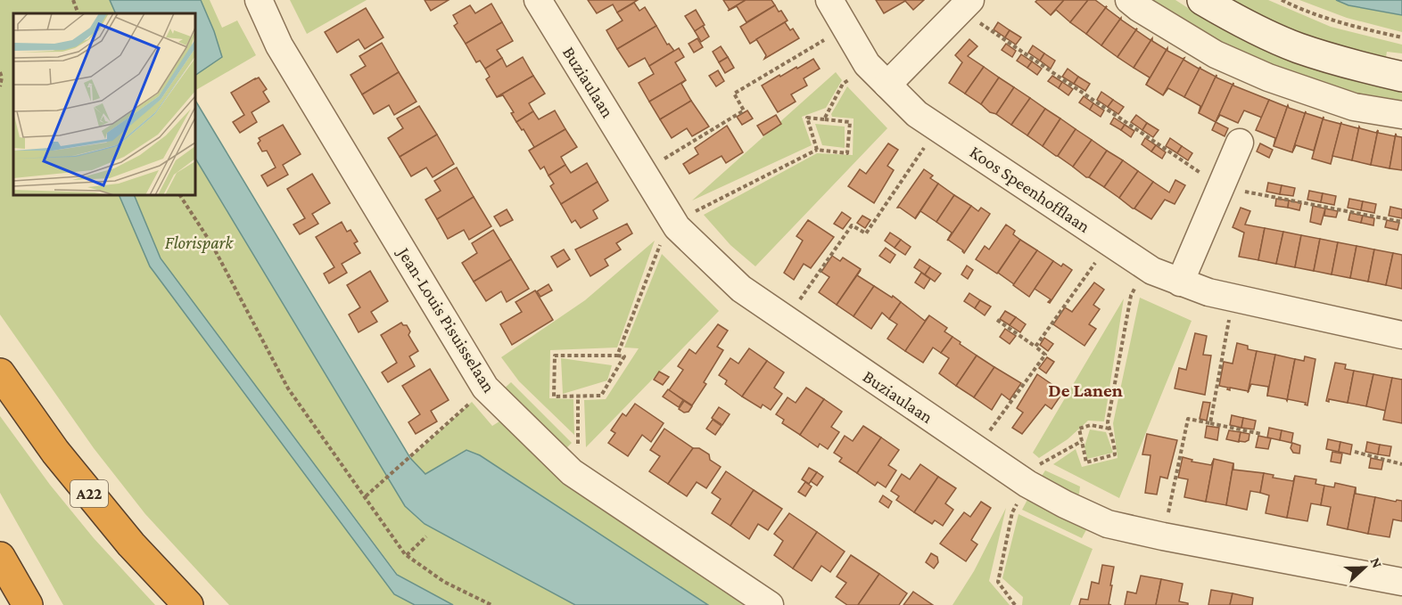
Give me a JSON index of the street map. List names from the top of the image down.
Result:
{
  "streets": {
    "highway": ["A22"],
    "street": ["Buziaulaan", "Koos Speenhofflaan", "Jean-Louis Pisuisselaan"]
  },
  "districts": ["De Lanen"],
  "parks": ["Florispark"],
  "north": "right"
}
